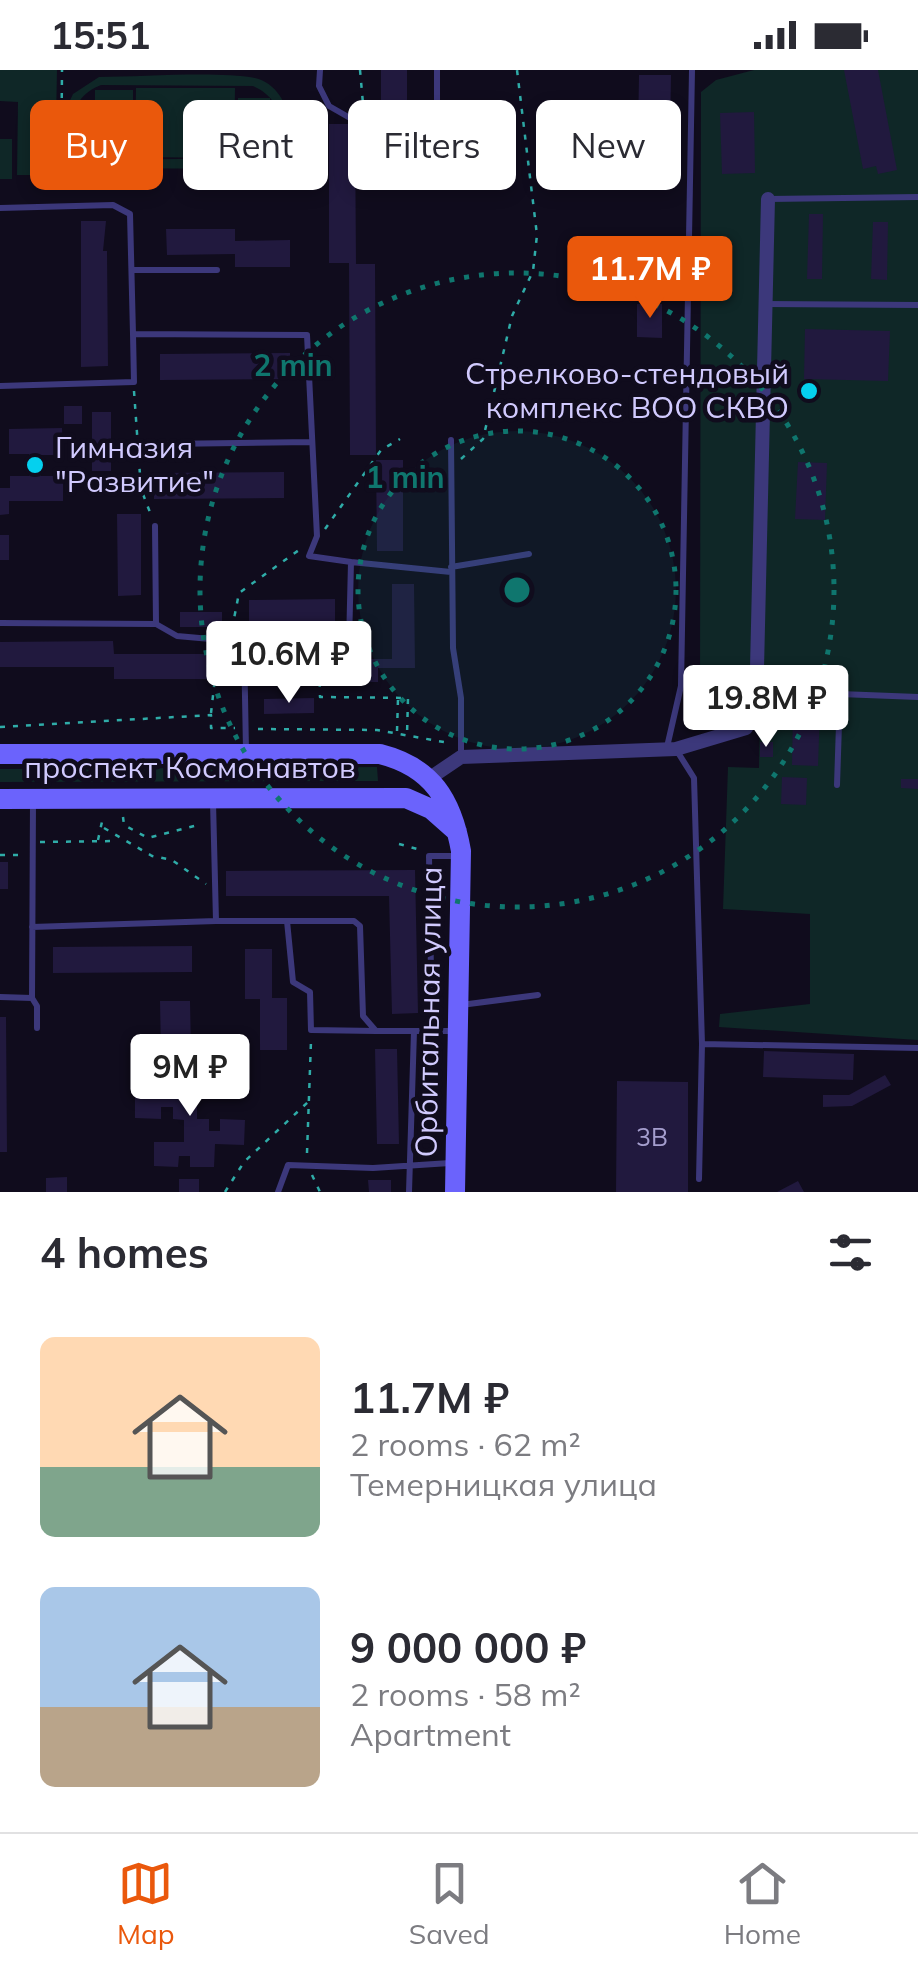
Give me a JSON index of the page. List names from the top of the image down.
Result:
{
  "streets": {
    "main road": ["проспект Космонавтов", "Орбитальная улица"]
  },
  "crossings": [
    ["проспект Космонавтов", "Орбитальная улица"]
  ],
  "places": ["Стрелково-стендовый комплекс ВОО СКВО", "Гимназия \"Развитие\""],
  "house_numbers": ["3В"],
  "page": {
    "status": "15:51",
    "chip": [
      "Buy",
      "Rent",
      "Filters",
      "New"
    ],
    "price": [
      "11.7M ₽",
      "10.6M ₽",
      "19.8M ₽",
      "9M ₽"
    ],
    "heading": "4 homes",
    "list": [
      {
        "name": "11.7M ₽",
        "note": "2 rooms · 62 m² · Темерницкая улица"
      },
      {
        "name": "9 000 000 ₽",
        "note": "2 rooms · 58 m² · Apartment"
      }
    ],
    "tabs": ["Map", "Saved", "Home"]
  },
  "rings": ["2 min", "1 min"]
}
